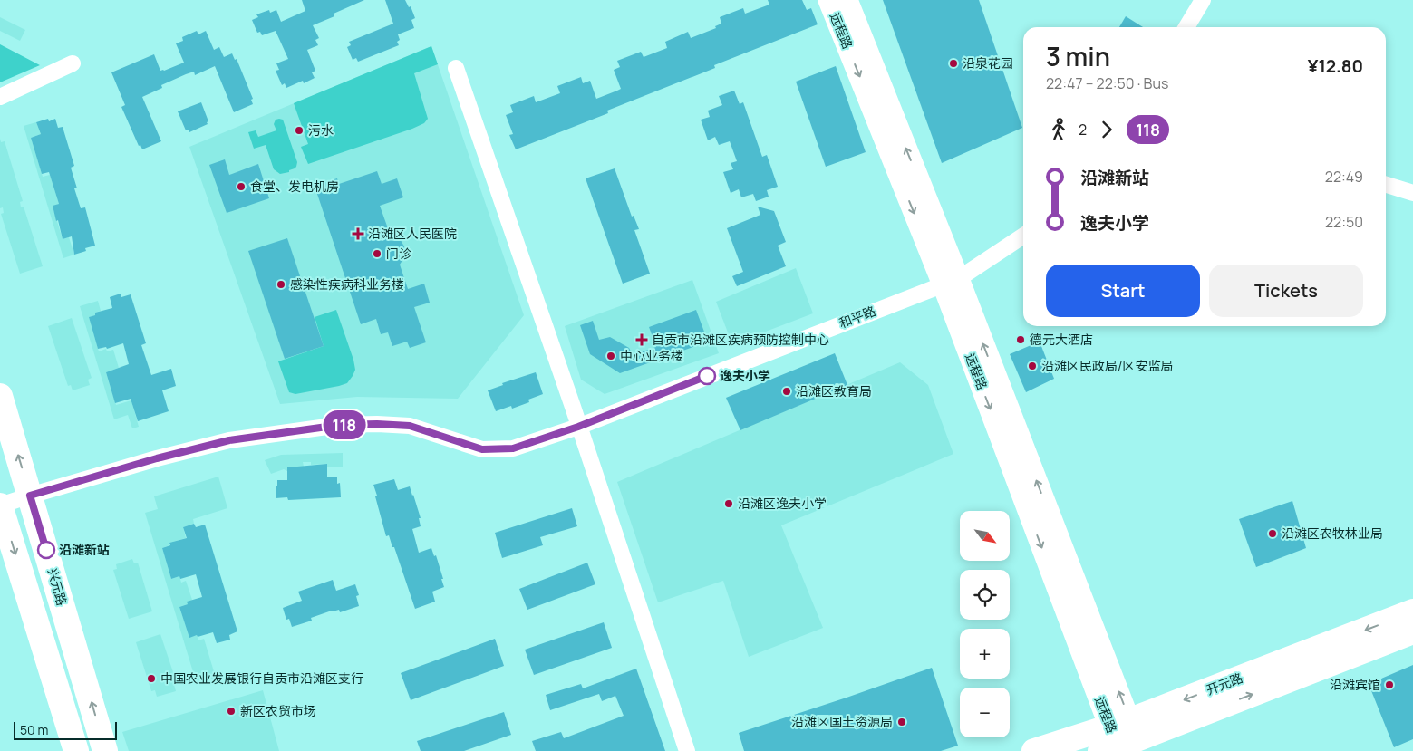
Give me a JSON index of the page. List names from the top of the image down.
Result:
{
  "streets": {
    "main road": ["远程路", "兴元路", "开元路"],
    "street": ["和平路"]
  },
  "crossings": [
    ["远程路", "和平路"],
    ["远程路", "开元路"],
    ["和平路", "兴元路"]
  ],
  "places": {
    "other": [
      "沿泉花园",
      "污水",
      "食堂、发电机房",
      "门诊",
      "感染性疾病科业务楼",
      "德元大酒店",
      "中心业务楼",
      "沿滩区民政局/区安监局",
      "逸夫小学",
      "沿滩区教育局",
      "沿滩区逸夫小学",
      "沿滩区农牧林业局",
      "沿滩新站",
      "中国农业发展银行自贡市沿滩区支行",
      "沿滩宾馆",
      "新区农贸市场",
      "沿滩区国土资源局"
    ],
    "health": ["沿滩区人民医院", "自贡市沿滩区疾病预防控制中心"]
  },
  "lines": ["bus line 118"],
  "scale_bar": "50 m",
  "north": "bottom right",
  "page": {
    "on_map": "118",
    "heading": ["3 min", "22:47 – 22:50 · Bus", "¥12.80"],
    "legs": ["2", "118"],
    "list": [
      {
        "name": "沿滩新站",
        "value": "22:49"
      },
      {
        "name": "逸夫小学",
        "value": "22:50"
      }
    ],
    "buttons": ["Start", "Tickets"],
    "map_buttons": ["+", "−"],
    "scale": "50 m"
  }
}
